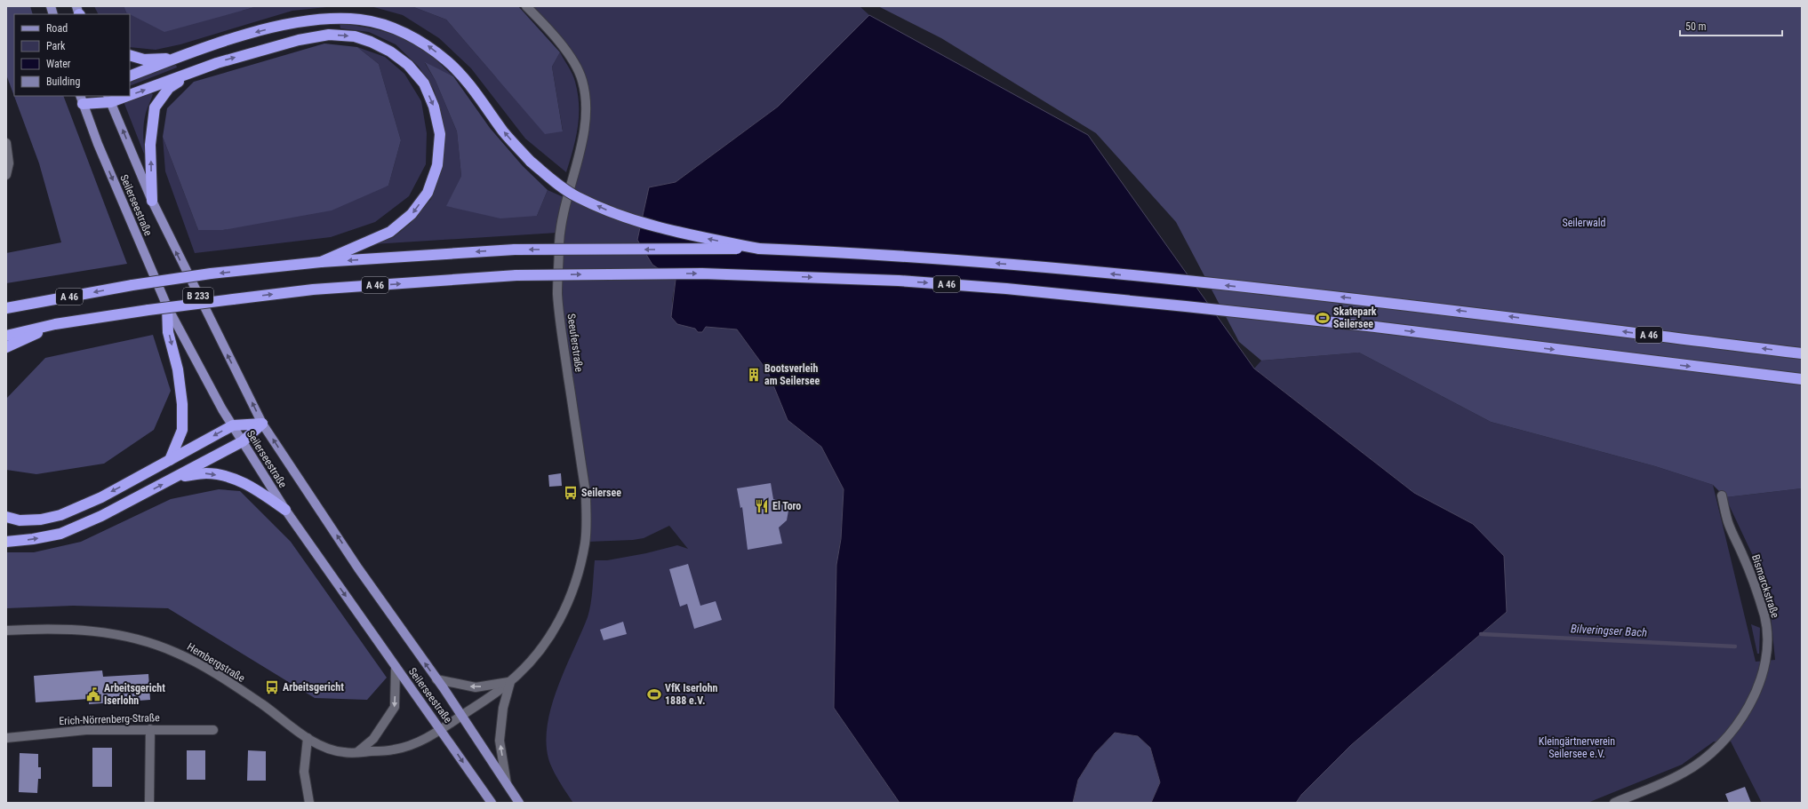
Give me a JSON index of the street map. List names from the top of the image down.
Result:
{
  "streets": {
    "highway": ["A 46"],
    "main road": ["Seilerseestraße", "B 233"],
    "street": [
      "Seeuferstraße",
      "Bismarckstraße",
      "Hembergstraße",
      "Erich-Nörrenberg-Straße"
    ]
  },
  "crossings": [
    ["Seilerseestraße", "Seeuferstraße"],
    ["Seilerseestraße", "Hembergstraße"],
    ["Seeuferstraße", "Hembergstraße"]
  ],
  "water": ["Bilveringser Bach"],
  "parks": ["Seilerwald", "Kleingärtnerverein Seilersee e.V."],
  "places": {
    "sports": ["Skatepark Seilersee", "VfK Iserlohn 1888 e.V."],
    "building": ["Bootsverleih am Seilersee"],
    "bus stop": ["Seilersee", "Arbeitsgericht"],
    "restaurant": ["El Toro"],
    "public building": ["Arbeitsgericht Iserlohn"]
  },
  "legend": [
    "Road",
    "Park",
    "Water",
    "Building"
  ],
  "scale_bar": "50 m"
}
